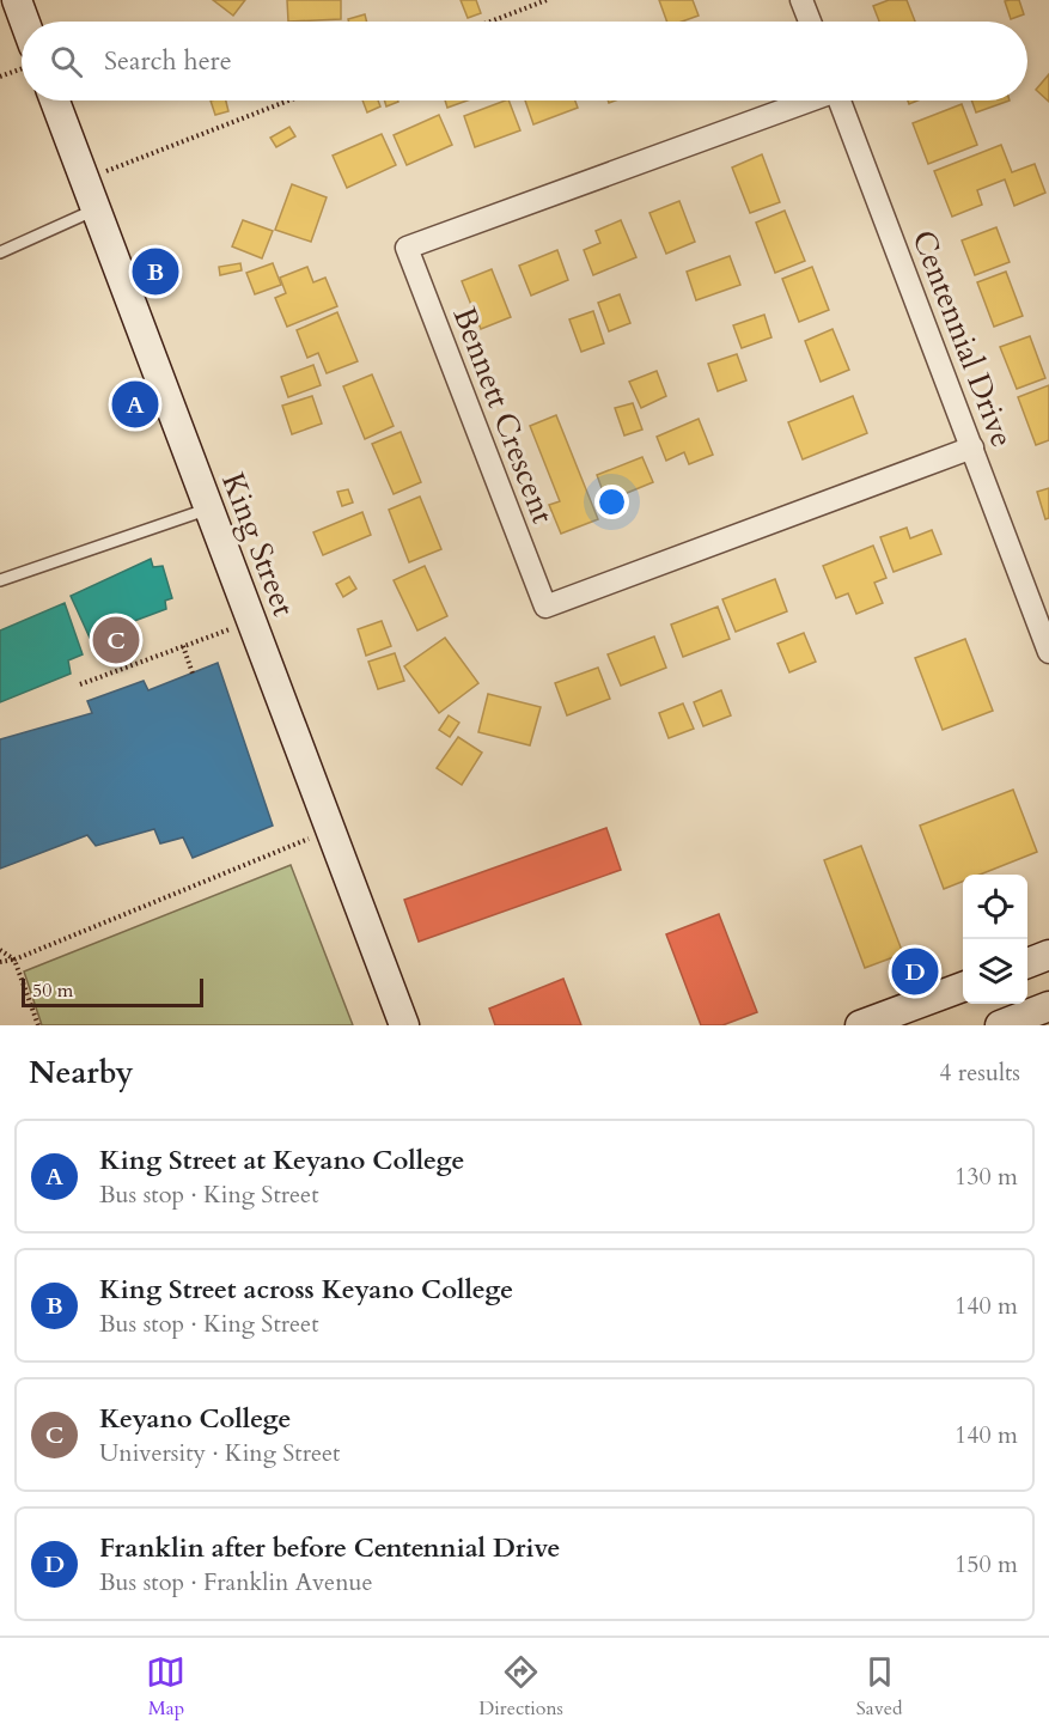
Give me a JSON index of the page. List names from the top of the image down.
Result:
{
  "streets": {
    "street": ["Centennial Drive", "Bennett Crescent", "King Street"]
  },
  "crossings": [
    ["Centennial Drive", "Bennett Crescent"]
  ],
  "scale_bar": "50 m",
  "page": {
    "search": "Search here",
    "pins": [
      "B",
      "A",
      "C",
      "D"
    ],
    "scale": "50 m",
    "heading": ["Nearby", "4 results"],
    "list": [
      {
        "mark": "A",
        "name": "King Street at Keyano College",
        "note": "Bus stop · King Street",
        "value": "130 m"
      },
      {
        "mark": "B",
        "name": "King Street across Keyano College",
        "note": "Bus stop · King Street",
        "value": "140 m"
      },
      {
        "mark": "C",
        "name": "Keyano College",
        "note": "University · King Street",
        "value": "140 m"
      },
      {
        "mark": "D",
        "name": "Franklin after before Centennial Drive",
        "note": "Bus stop · Franklin Avenue",
        "value": "150 m"
      }
    ],
    "nav": ["Map", "Directions", "Saved"]
  }
}
